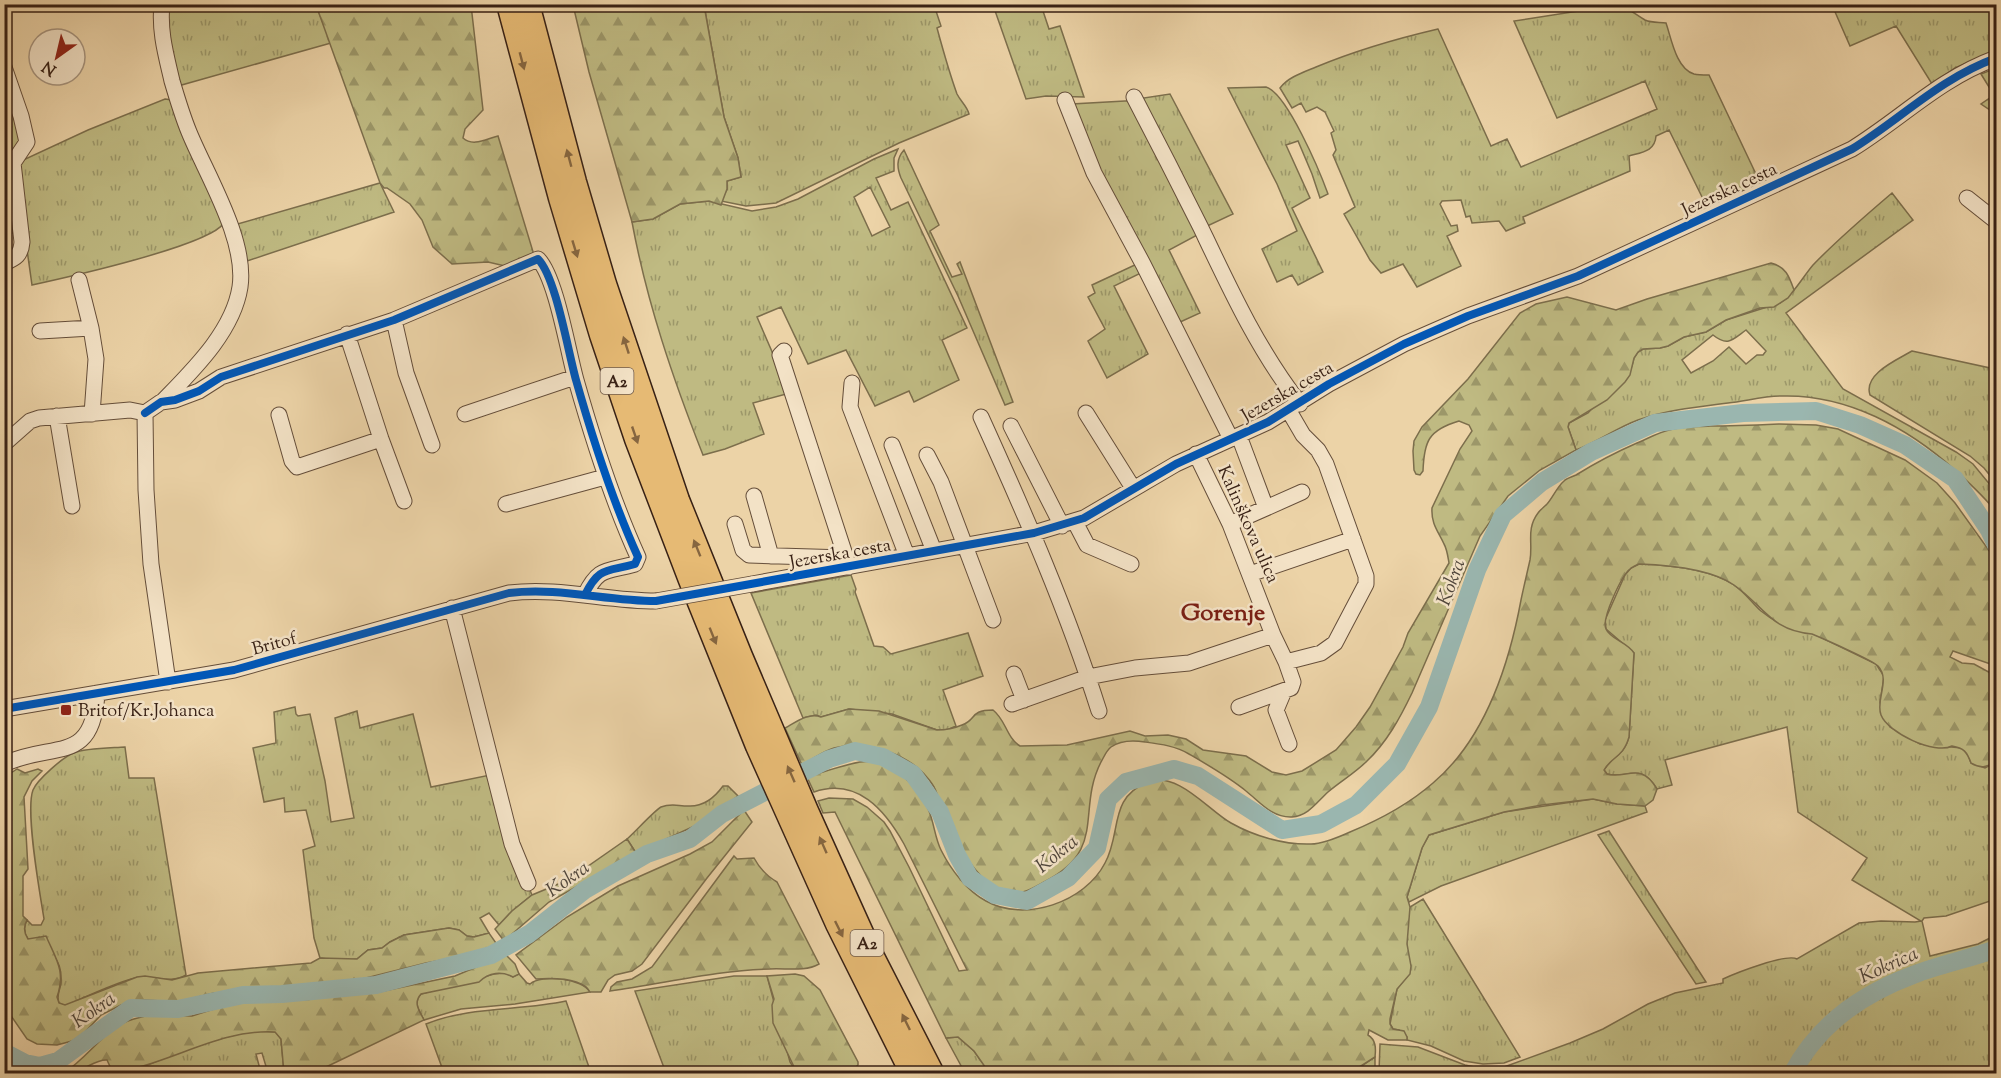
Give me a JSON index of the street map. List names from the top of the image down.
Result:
{
  "streets": {
    "highway": ["A2"],
    "street": ["Jezerska cesta", "Kalinškova ulica", "Britof"]
  },
  "crossings": [
    ["Jezerska cesta", "Kalinškova ulica"],
    ["Jezerska cesta", "Britof"]
  ],
  "districts": ["Gorenje"],
  "water": ["Kokra", "Kokrica"],
  "places": {
    "transit": ["Britof/Kr.Johanca"]
  },
  "north": "bottom left"
}
